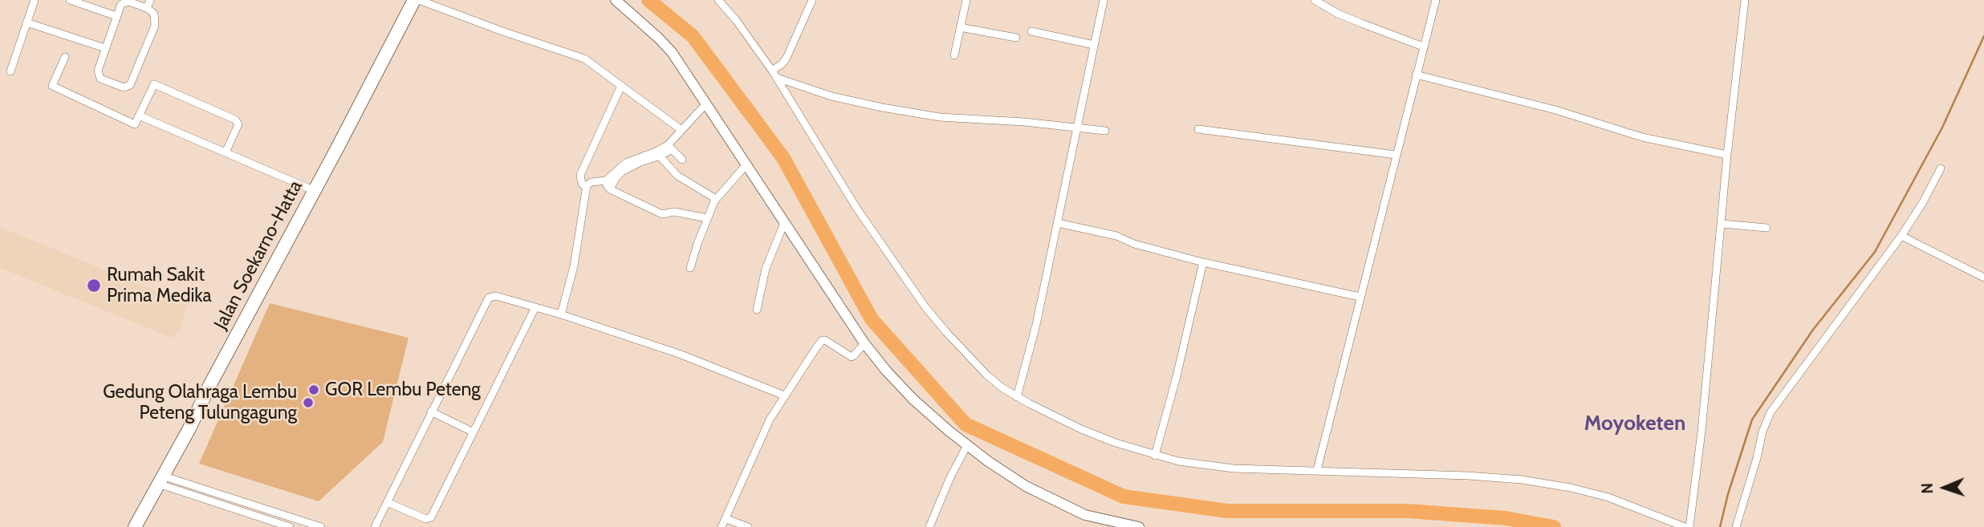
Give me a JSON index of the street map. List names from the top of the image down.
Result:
{
  "streets": {
    "highway": ["Jalan Soekarno-Hatta"]
  },
  "districts": ["Moyoketen"],
  "places": ["Rumah Sakit Prima Medika", "GOR Lembu Peteng", "Gedung Olahraga Lembu Peteng Tulungagung"],
  "north": "left"
}
